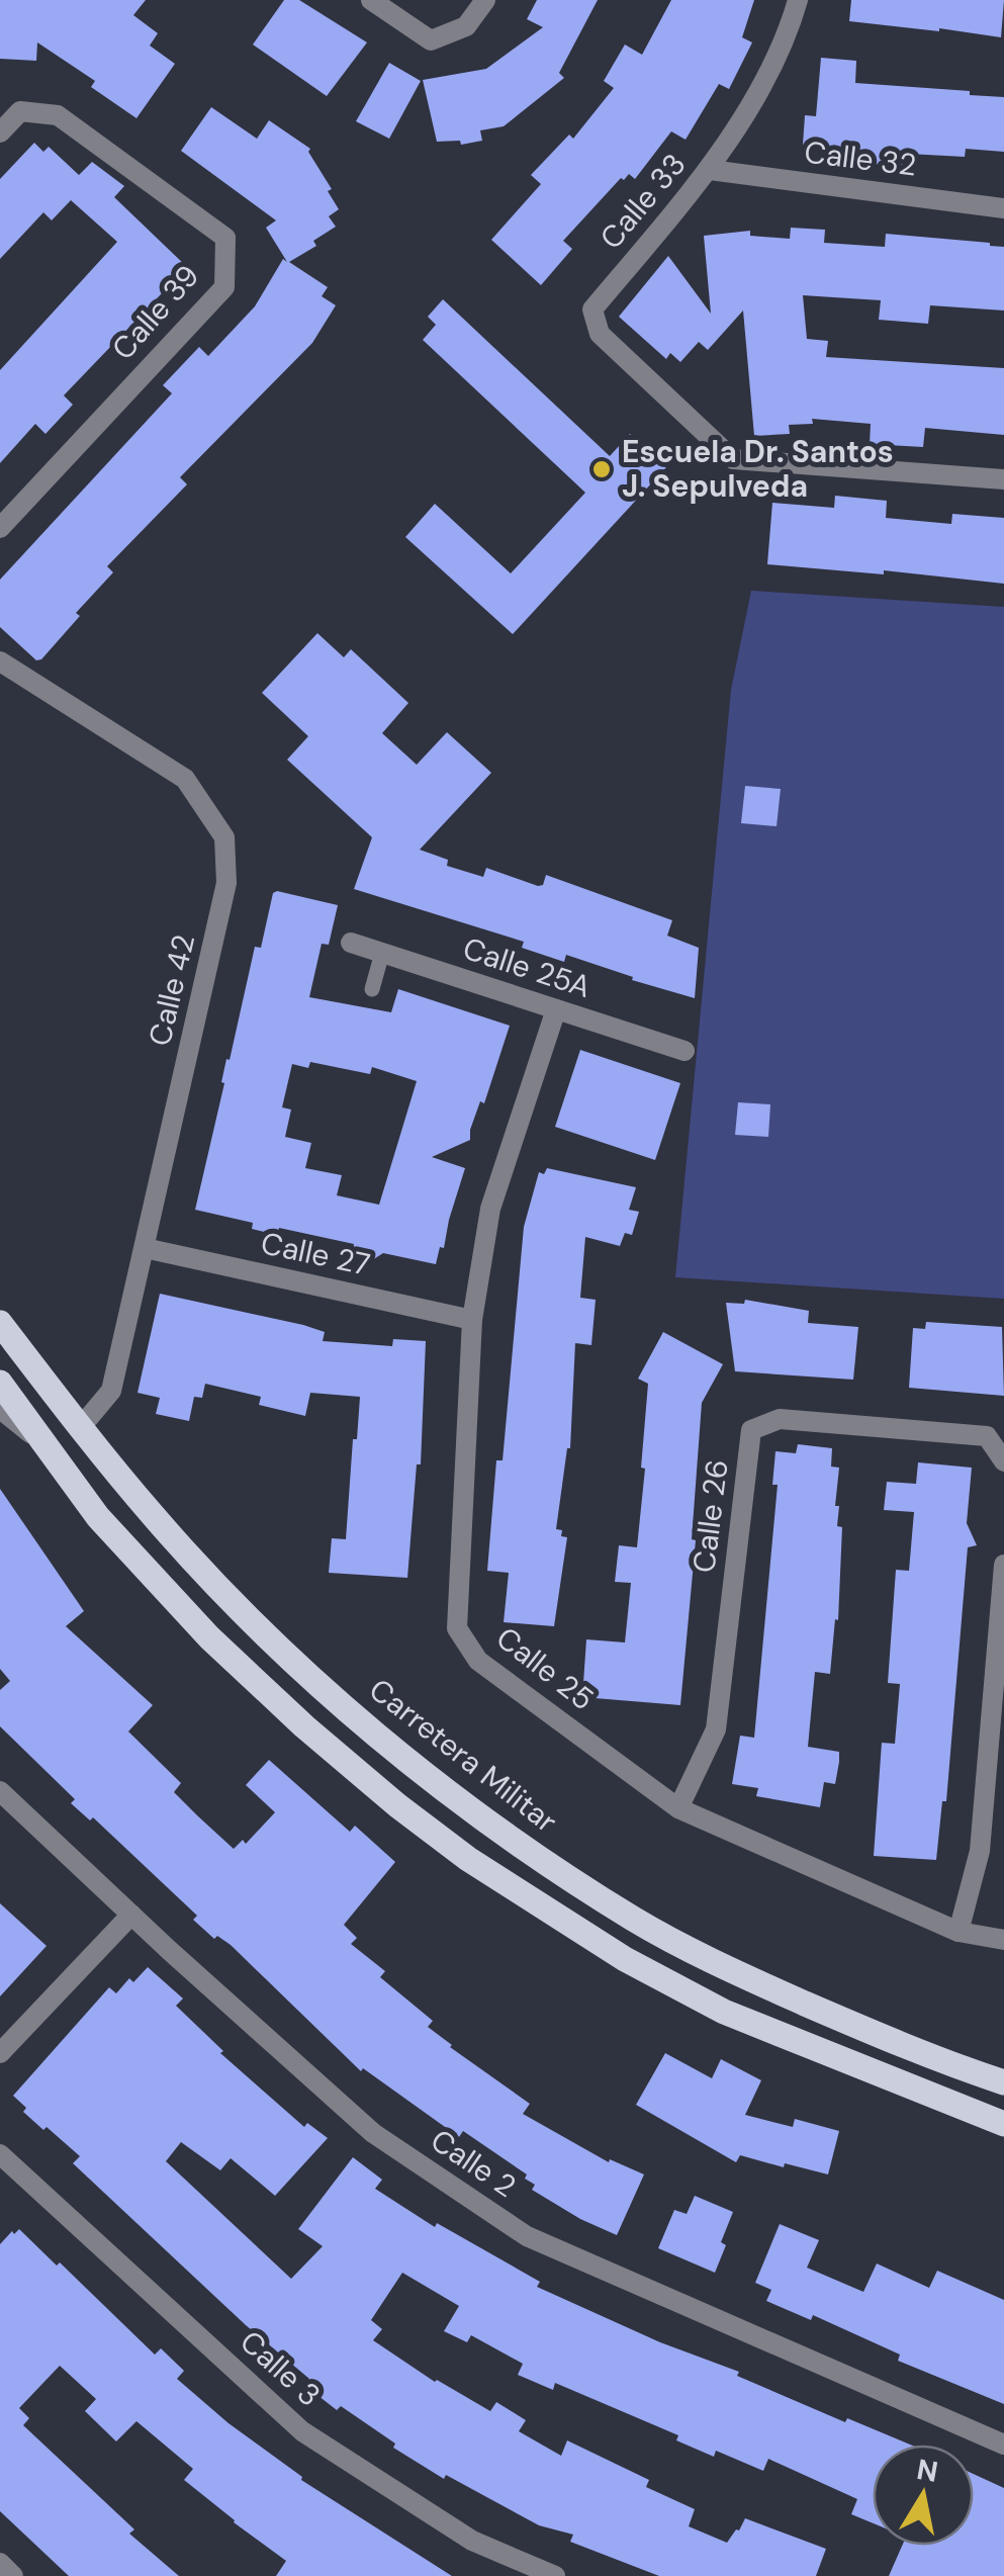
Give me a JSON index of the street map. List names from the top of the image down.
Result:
{
  "streets": {
    "main road": ["Carretera Militar"],
    "street": [
      "Calle 32",
      "Calle 33",
      "Calle 39",
      "Calle 25A",
      "Calle 42",
      "Calle 27",
      "Calle 26",
      "Calle 25",
      "Calle 2",
      "Calle 3"
    ]
  },
  "crossings": [
    ["Calle 32", "Calle 33"],
    ["Calle 25A", "Calle 25"],
    ["Calle 42", "Calle 27"],
    ["Calle 42", "Carretera Militar"],
    ["Calle 27", "Calle 25"],
    ["Calle 26", "Calle 25"]
  ],
  "places": ["Escuela Dr. Santos J. Sepulveda"],
  "north": "top"
}
